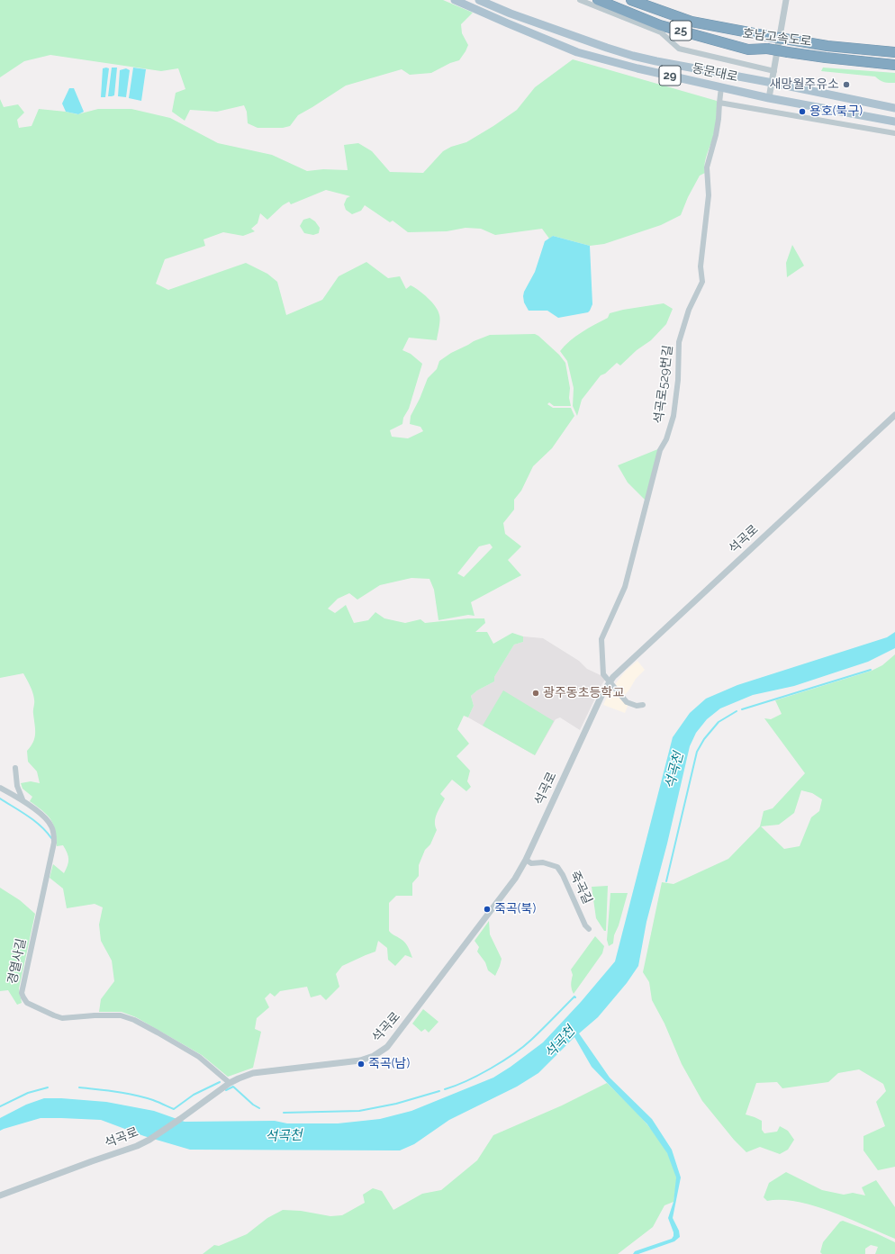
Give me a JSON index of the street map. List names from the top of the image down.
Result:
{
  "streets": {
    "highway": ["25", "호남고속도로"],
    "main road": ["동문대로", "29"],
    "street": [
      "석곡로529번길",
      "석곡로",
      "죽곡길",
      "경열사길"
    ]
  },
  "crossings": [
    ["동문대로", "석곡로529번길"],
    ["석곡로529번길", "석곡로"],
    ["석곡로", "죽곡길"],
    ["석곡로", "경열사길"]
  ],
  "water": ["석곡천"],
  "places": [
    "새망월주유소",
    "용호(북구)",
    "광주동초등학교",
    "죽곡(북)",
    "죽곡(남)"
  ]
}
